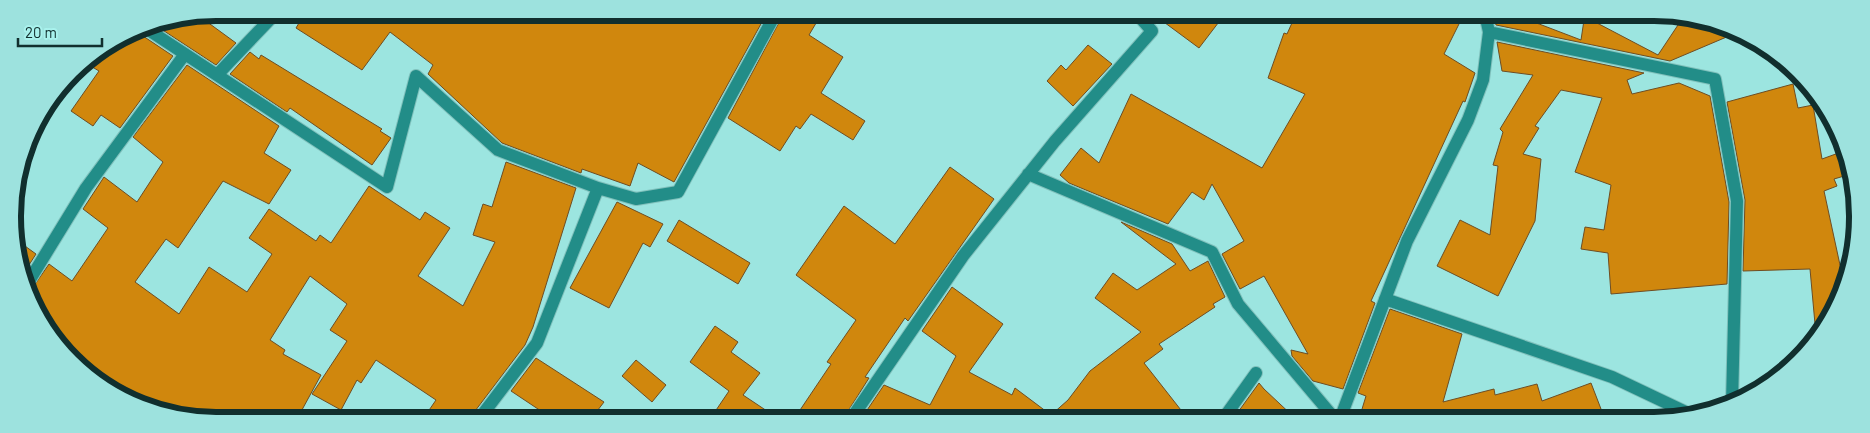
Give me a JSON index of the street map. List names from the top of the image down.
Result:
{
  "scale_bar": "20 m"
}
